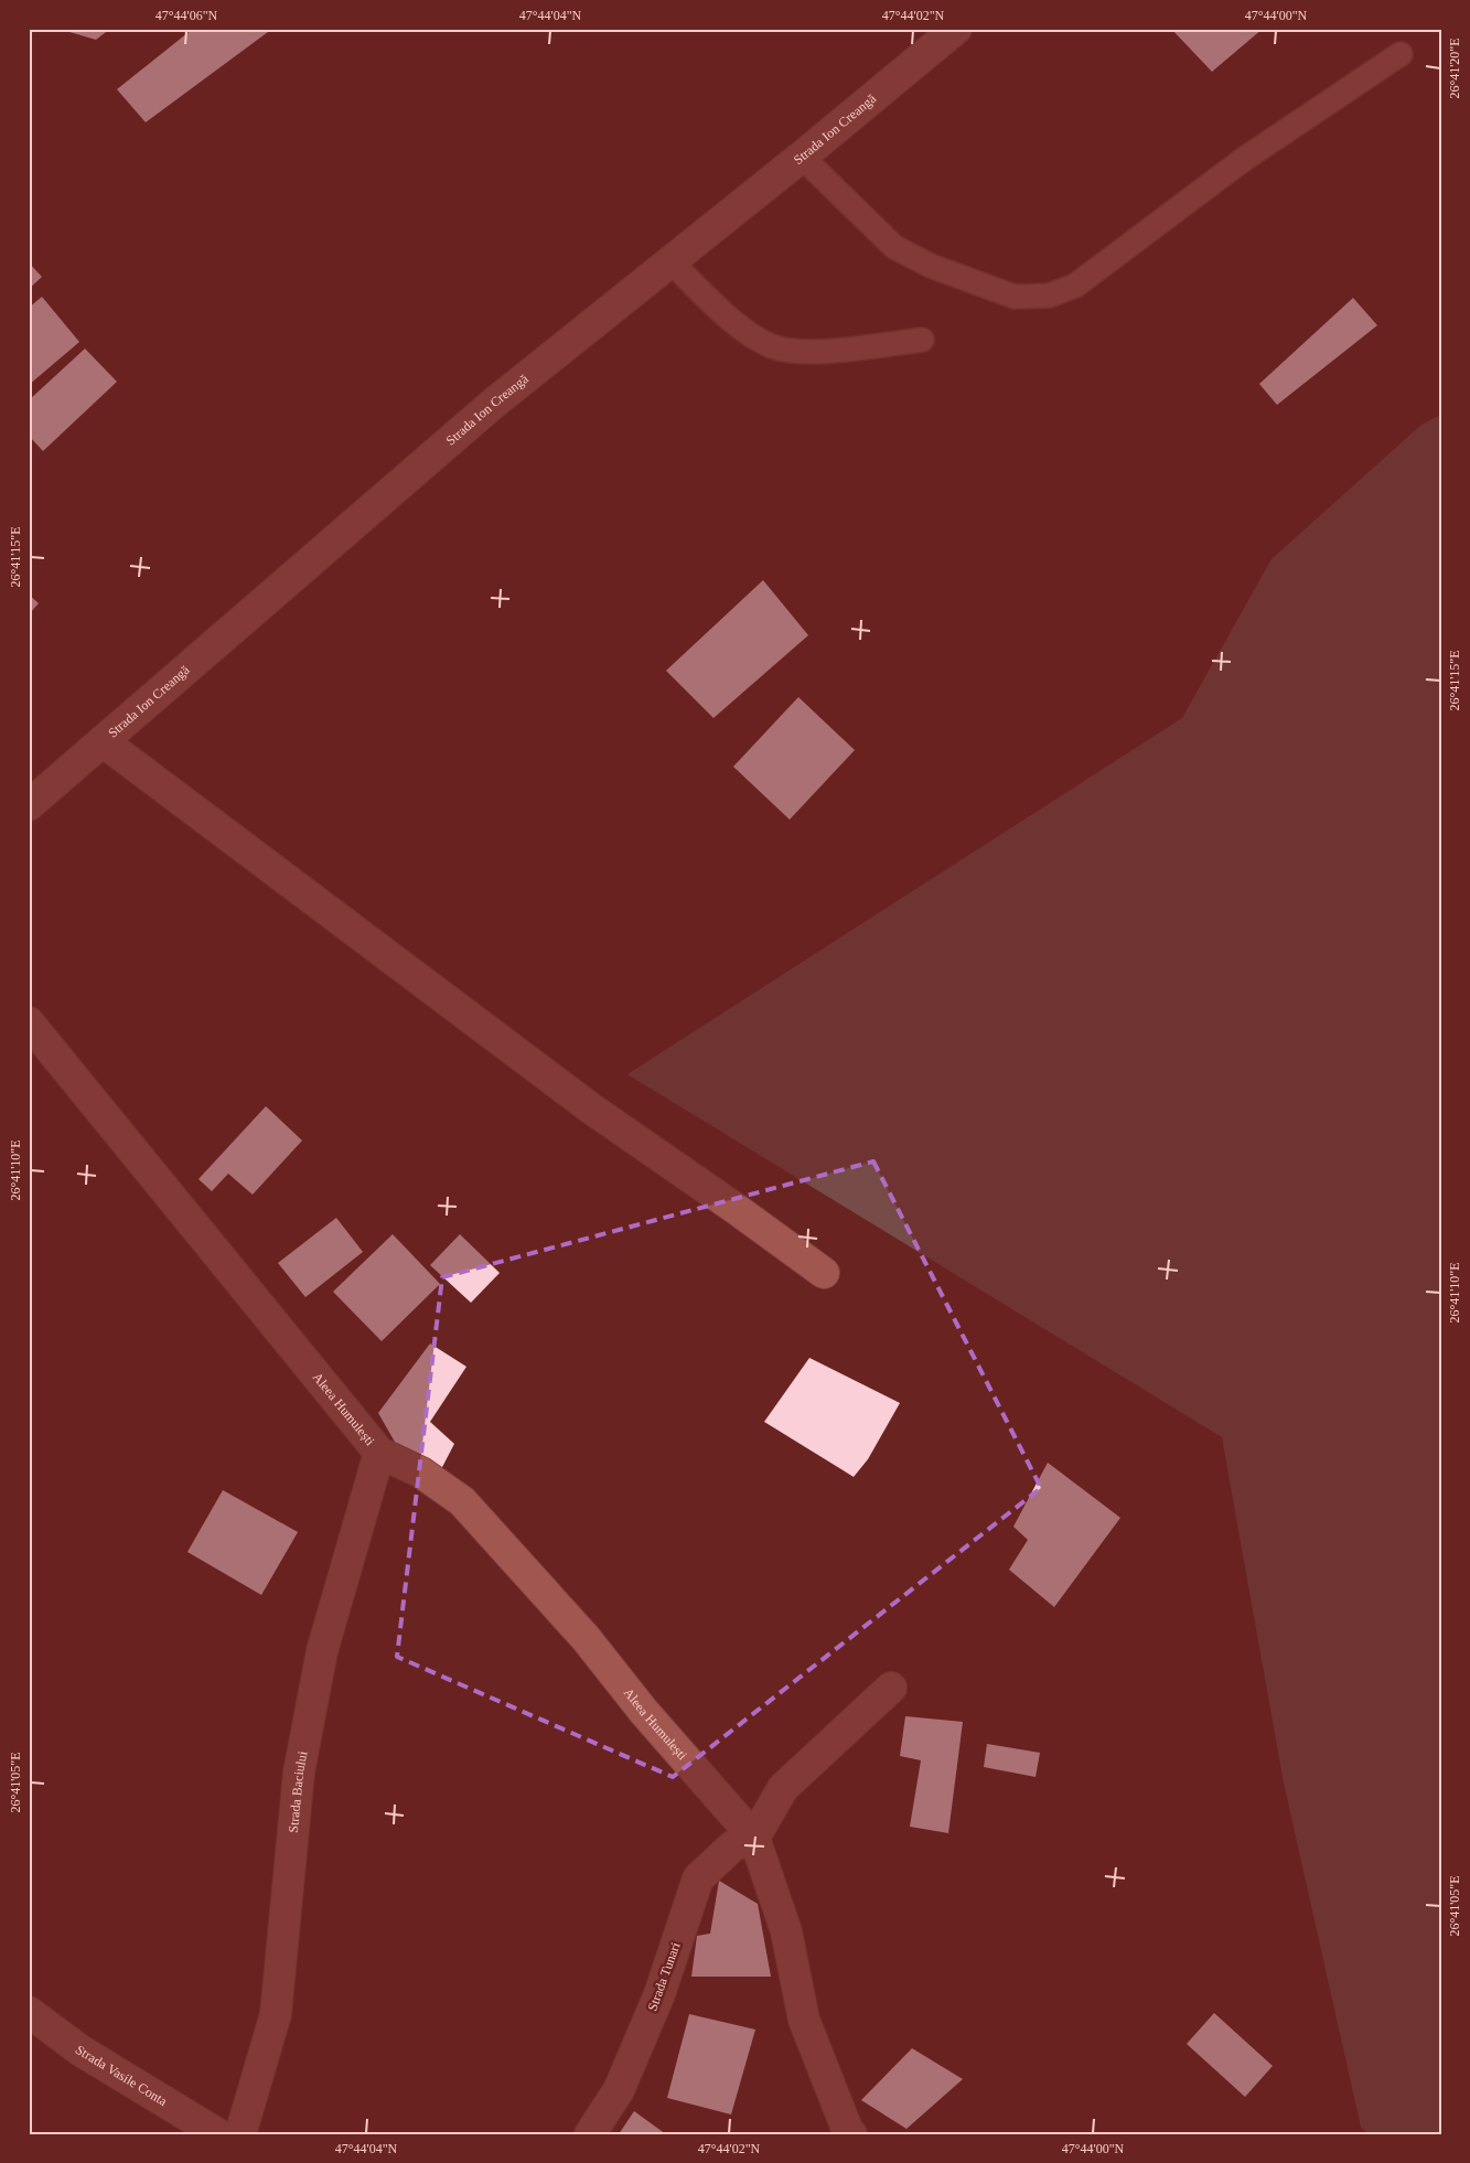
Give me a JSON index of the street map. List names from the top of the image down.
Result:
{
  "streets": {
    "street": [
      "Strada Ion Creangă",
      "Aleea Humulești",
      "Strada Baciului",
      "Strada Tunari",
      "Strada Vasile Conta"
    ]
  },
  "crossings": [
    ["Aleea Humulești", "Strada Baciului"],
    ["Aleea Humulești", "Strada Tunari"]
  ],
  "coordinates": [
    "47°44'06\"N",
    "47°44'04\"N",
    "47°44'02\"N",
    "47°44'00\"N",
    "26°41'20\"E",
    "26°41'15\"E",
    "26°41'10\"E",
    "26°41'05\"E"
  ]
}
